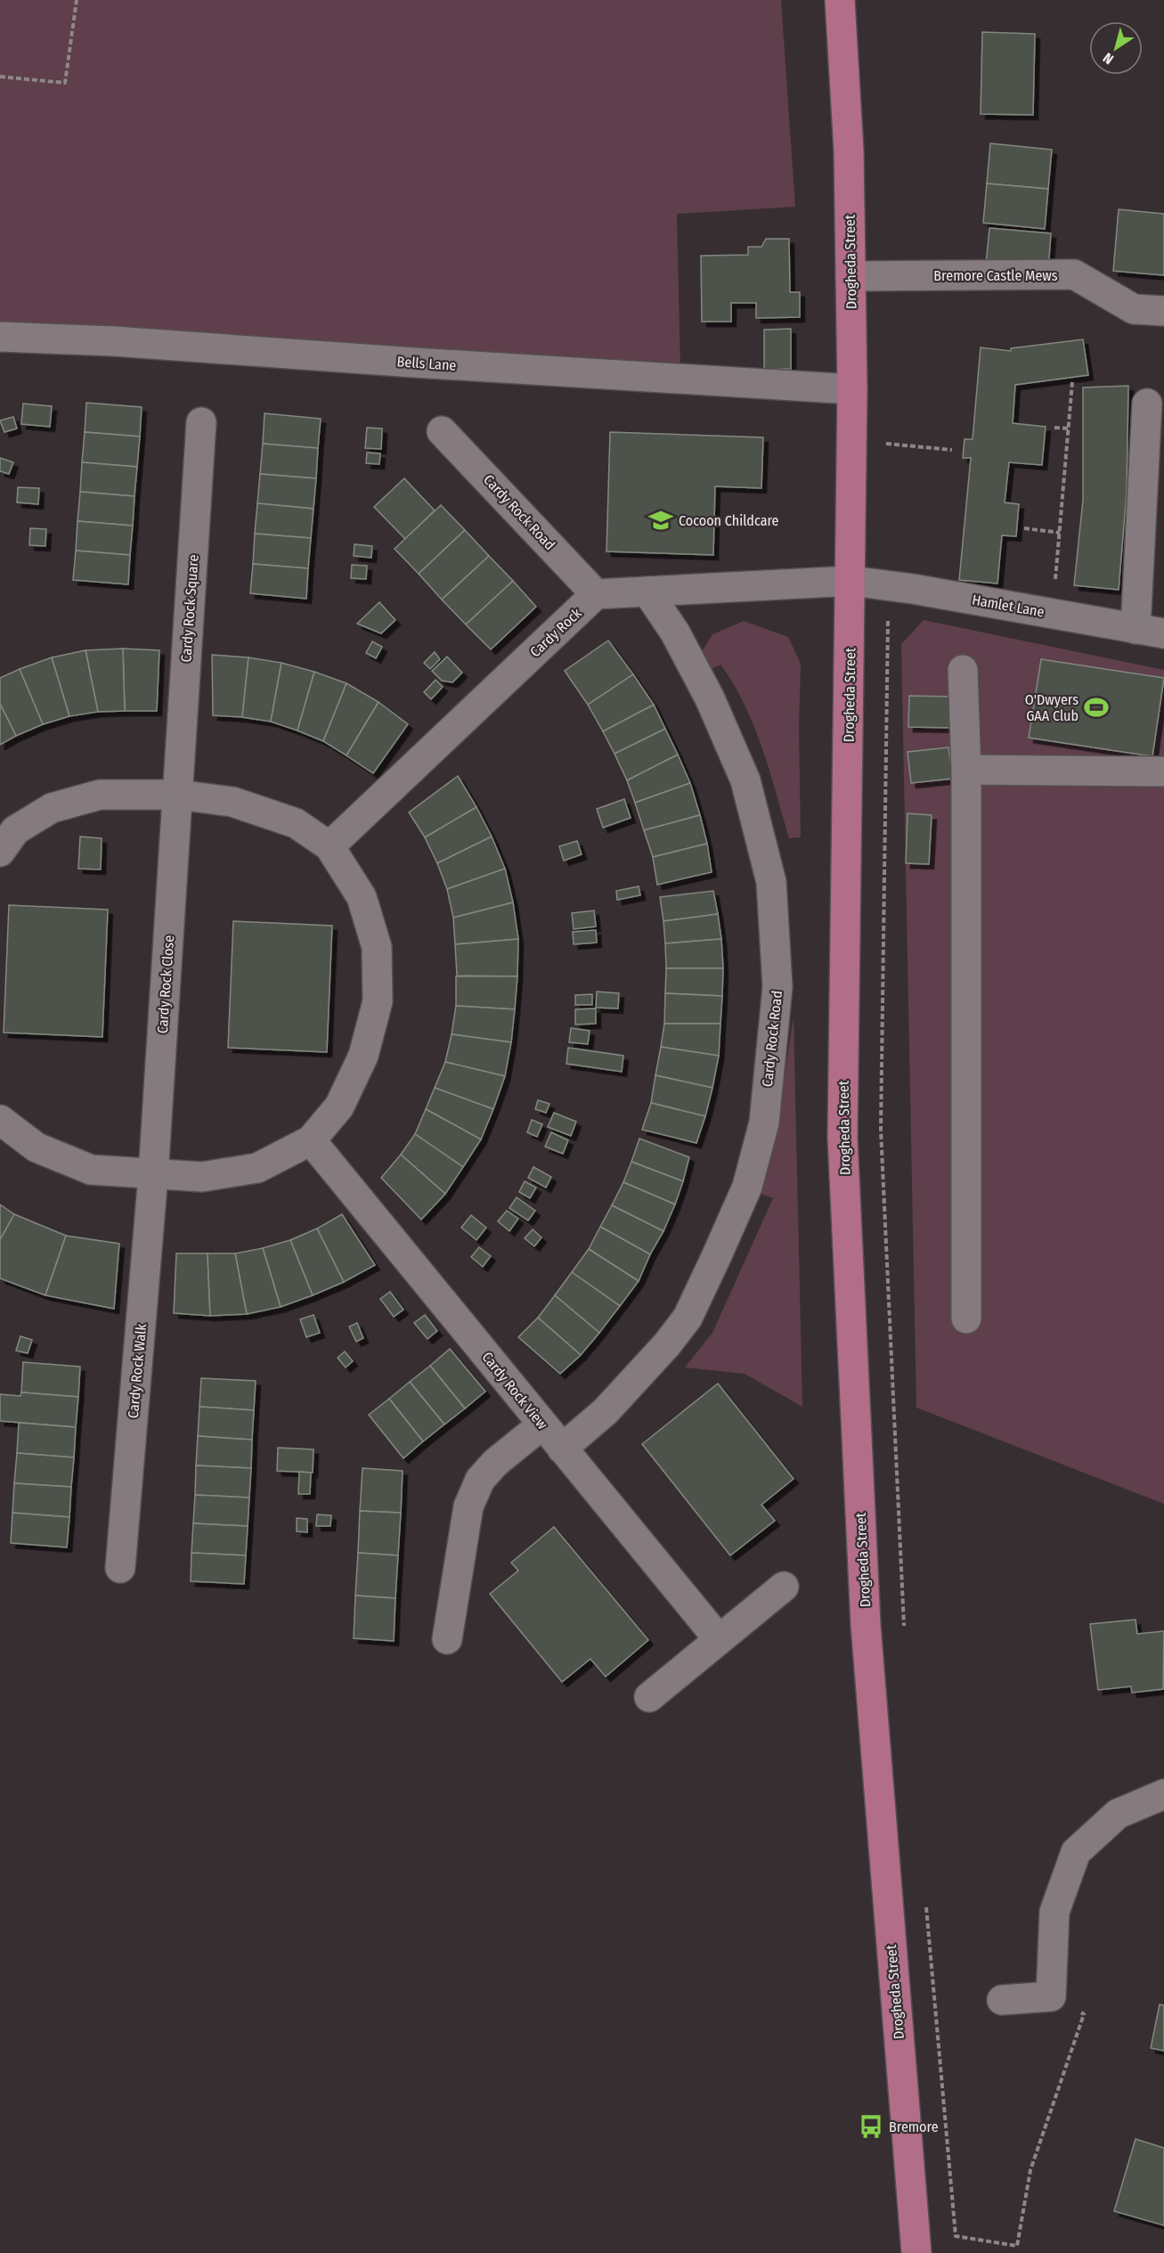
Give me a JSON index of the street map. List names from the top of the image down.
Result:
{
  "streets": {
    "main road": ["Drogheda Street"],
    "street": [
      "Bremore Castle Mews",
      "Bells Lane",
      "Cardy Rock Road",
      "Hamlet Lane",
      "Cardy Rock Square",
      "Cardy Rock",
      "Cardy Rock Close",
      "Cardy Rock Walk",
      "Cardy Rock View"
    ]
  },
  "crossings": [
    ["Drogheda Street", "Bremore Castle Mews"],
    ["Drogheda Street", "Bells Lane"],
    ["Drogheda Street", "Hamlet Lane"],
    ["Cardy Rock Road", "Cardy Rock"],
    ["Cardy Rock Road", "Cardy Rock View"],
    ["Cardy Rock Square", "Cardy Rock Close"],
    ["Cardy Rock Close", "Cardy Rock Walk"]
  ],
  "places": {
    "school or university": ["Cocoon Childcare"],
    "sports": ["O'Dwyers GAA Club"],
    "bus stop": ["Bremore"]
  },
  "north": "bottom left"
}
